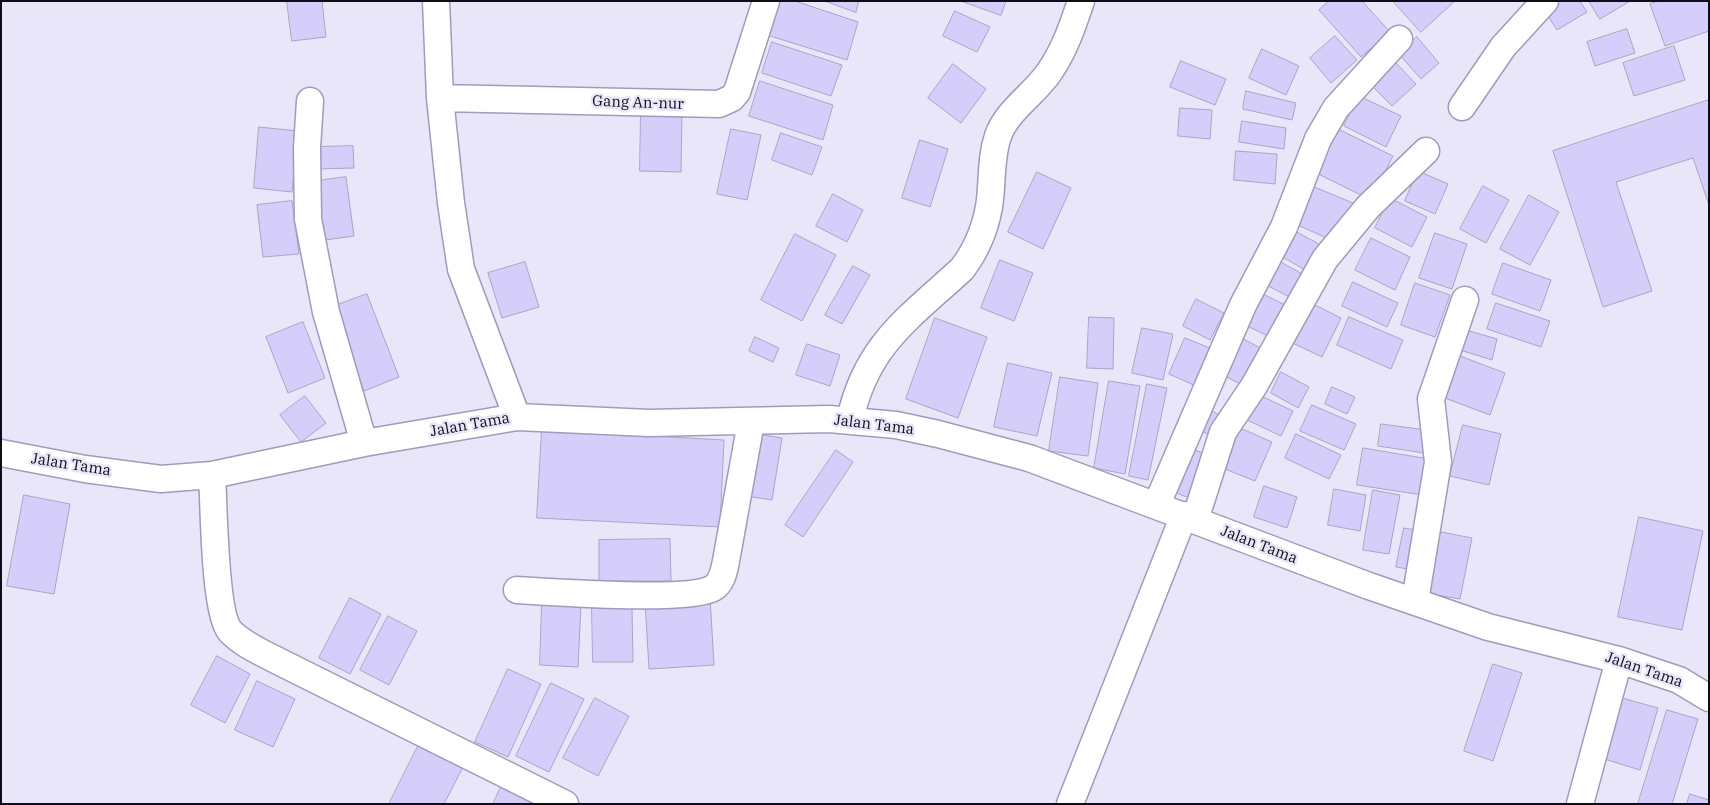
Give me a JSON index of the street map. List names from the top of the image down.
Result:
{
  "streets": {
    "street": ["Gang An-nur", "Jalan Tama"]
  }
}
